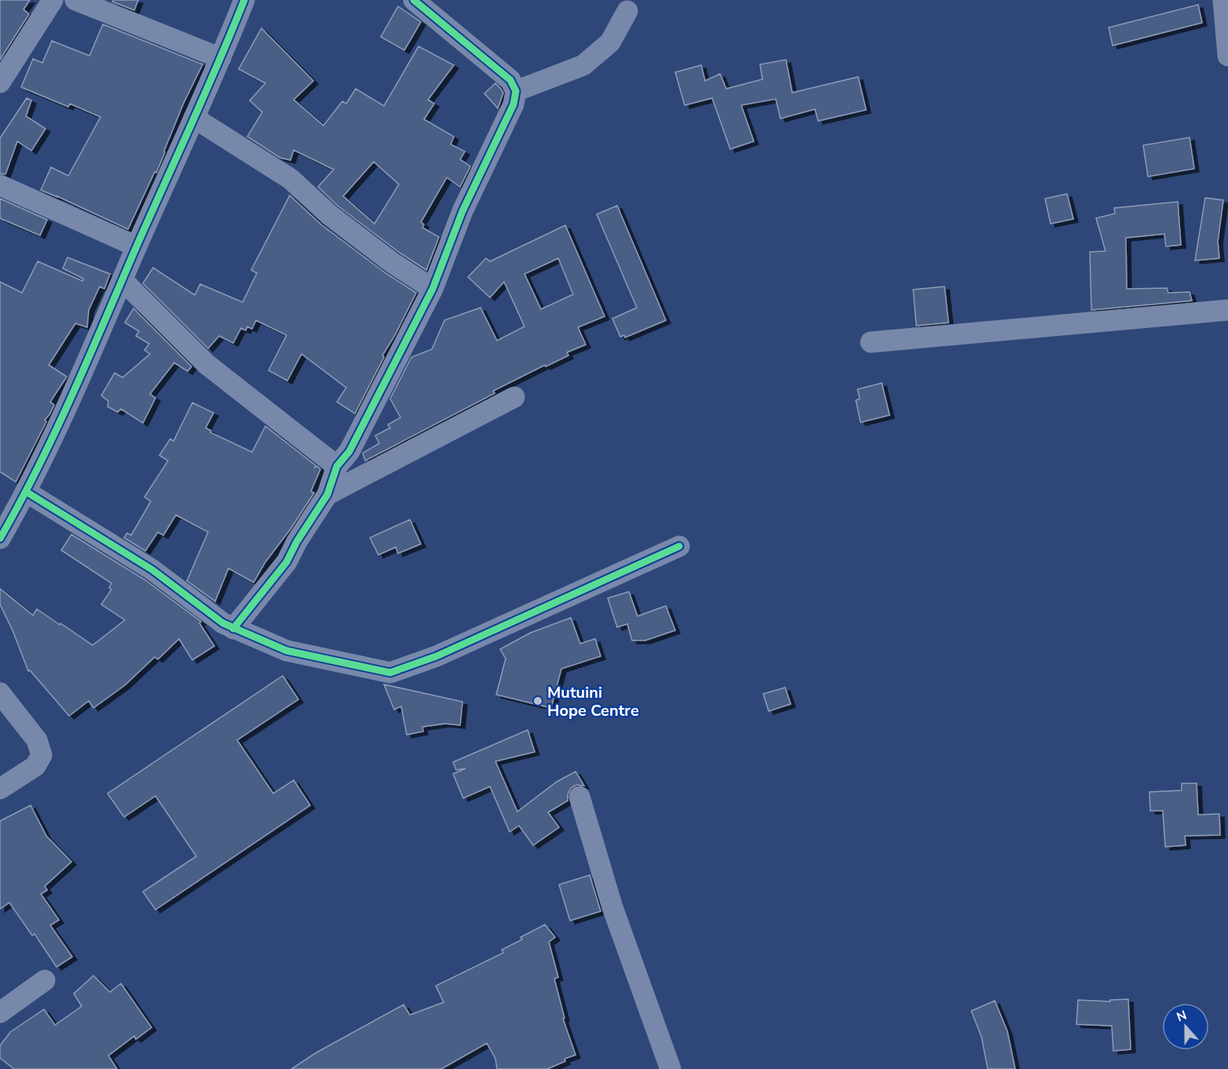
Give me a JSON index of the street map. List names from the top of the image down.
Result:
{
  "places": ["Mutuini Hope Centre"],
  "north": "top"
}
